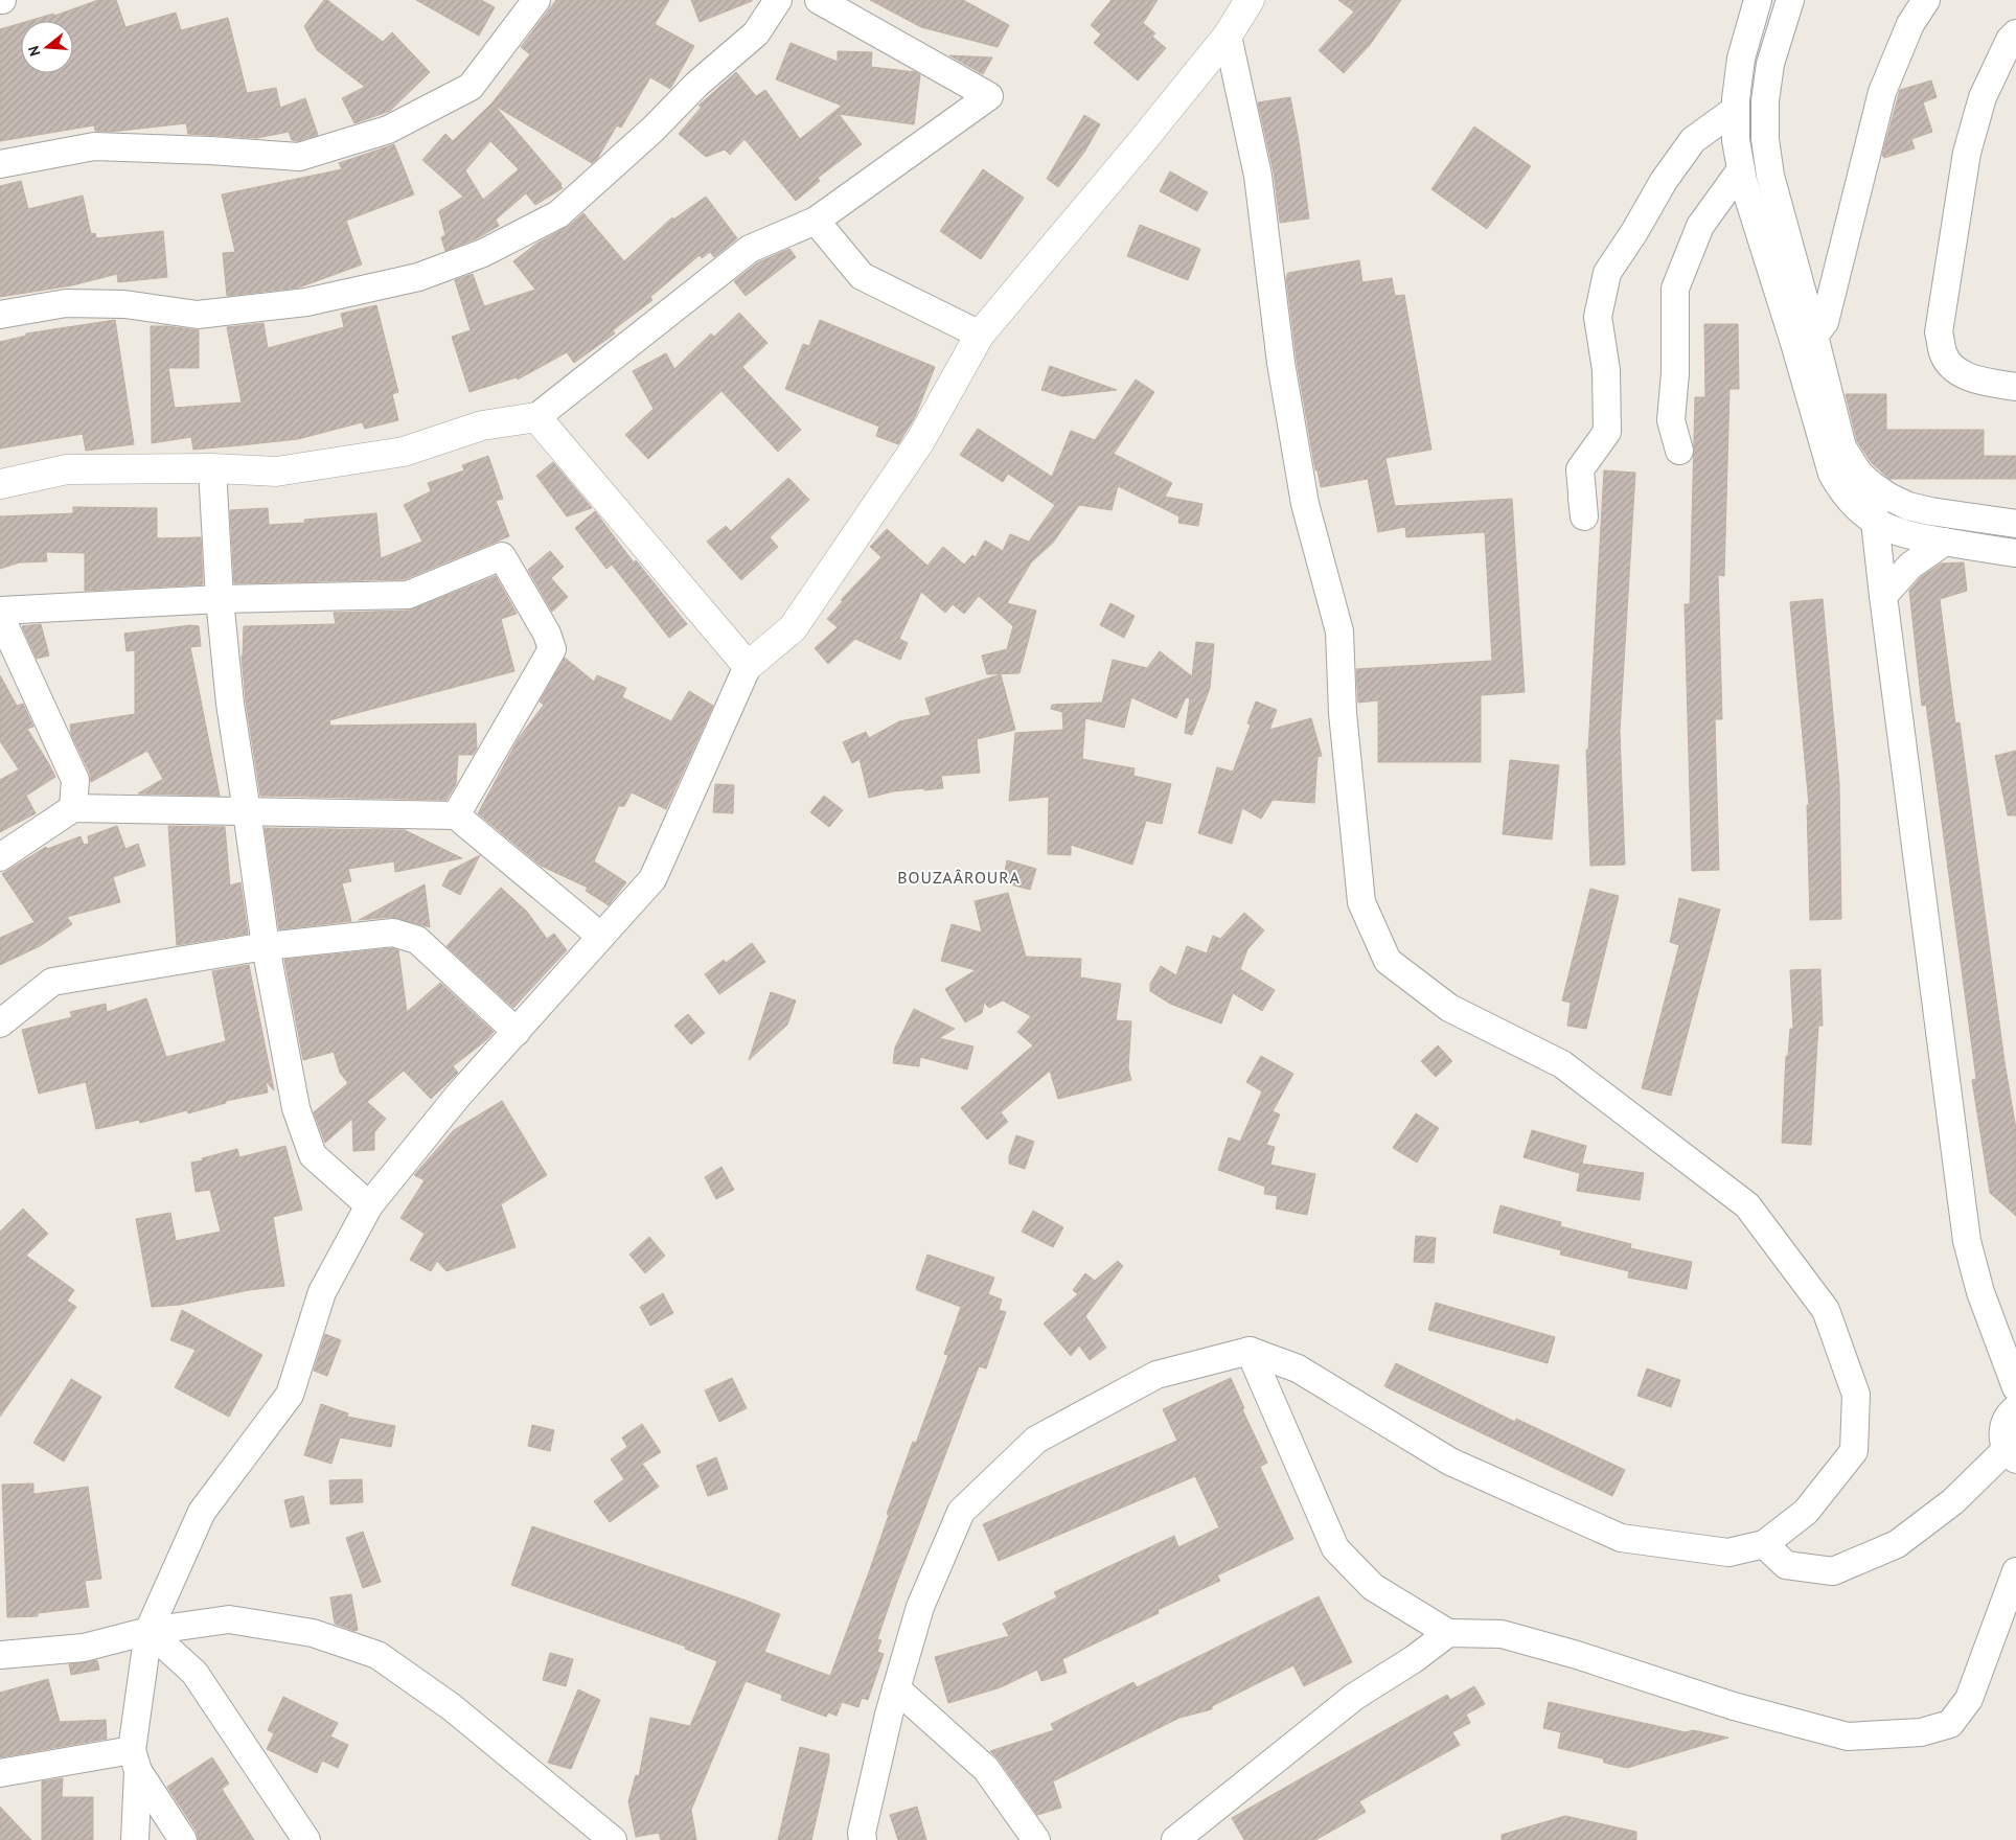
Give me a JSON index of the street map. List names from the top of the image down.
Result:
{
  "districts": ["BOUZAÂROURA"],
  "north": "left"
}
